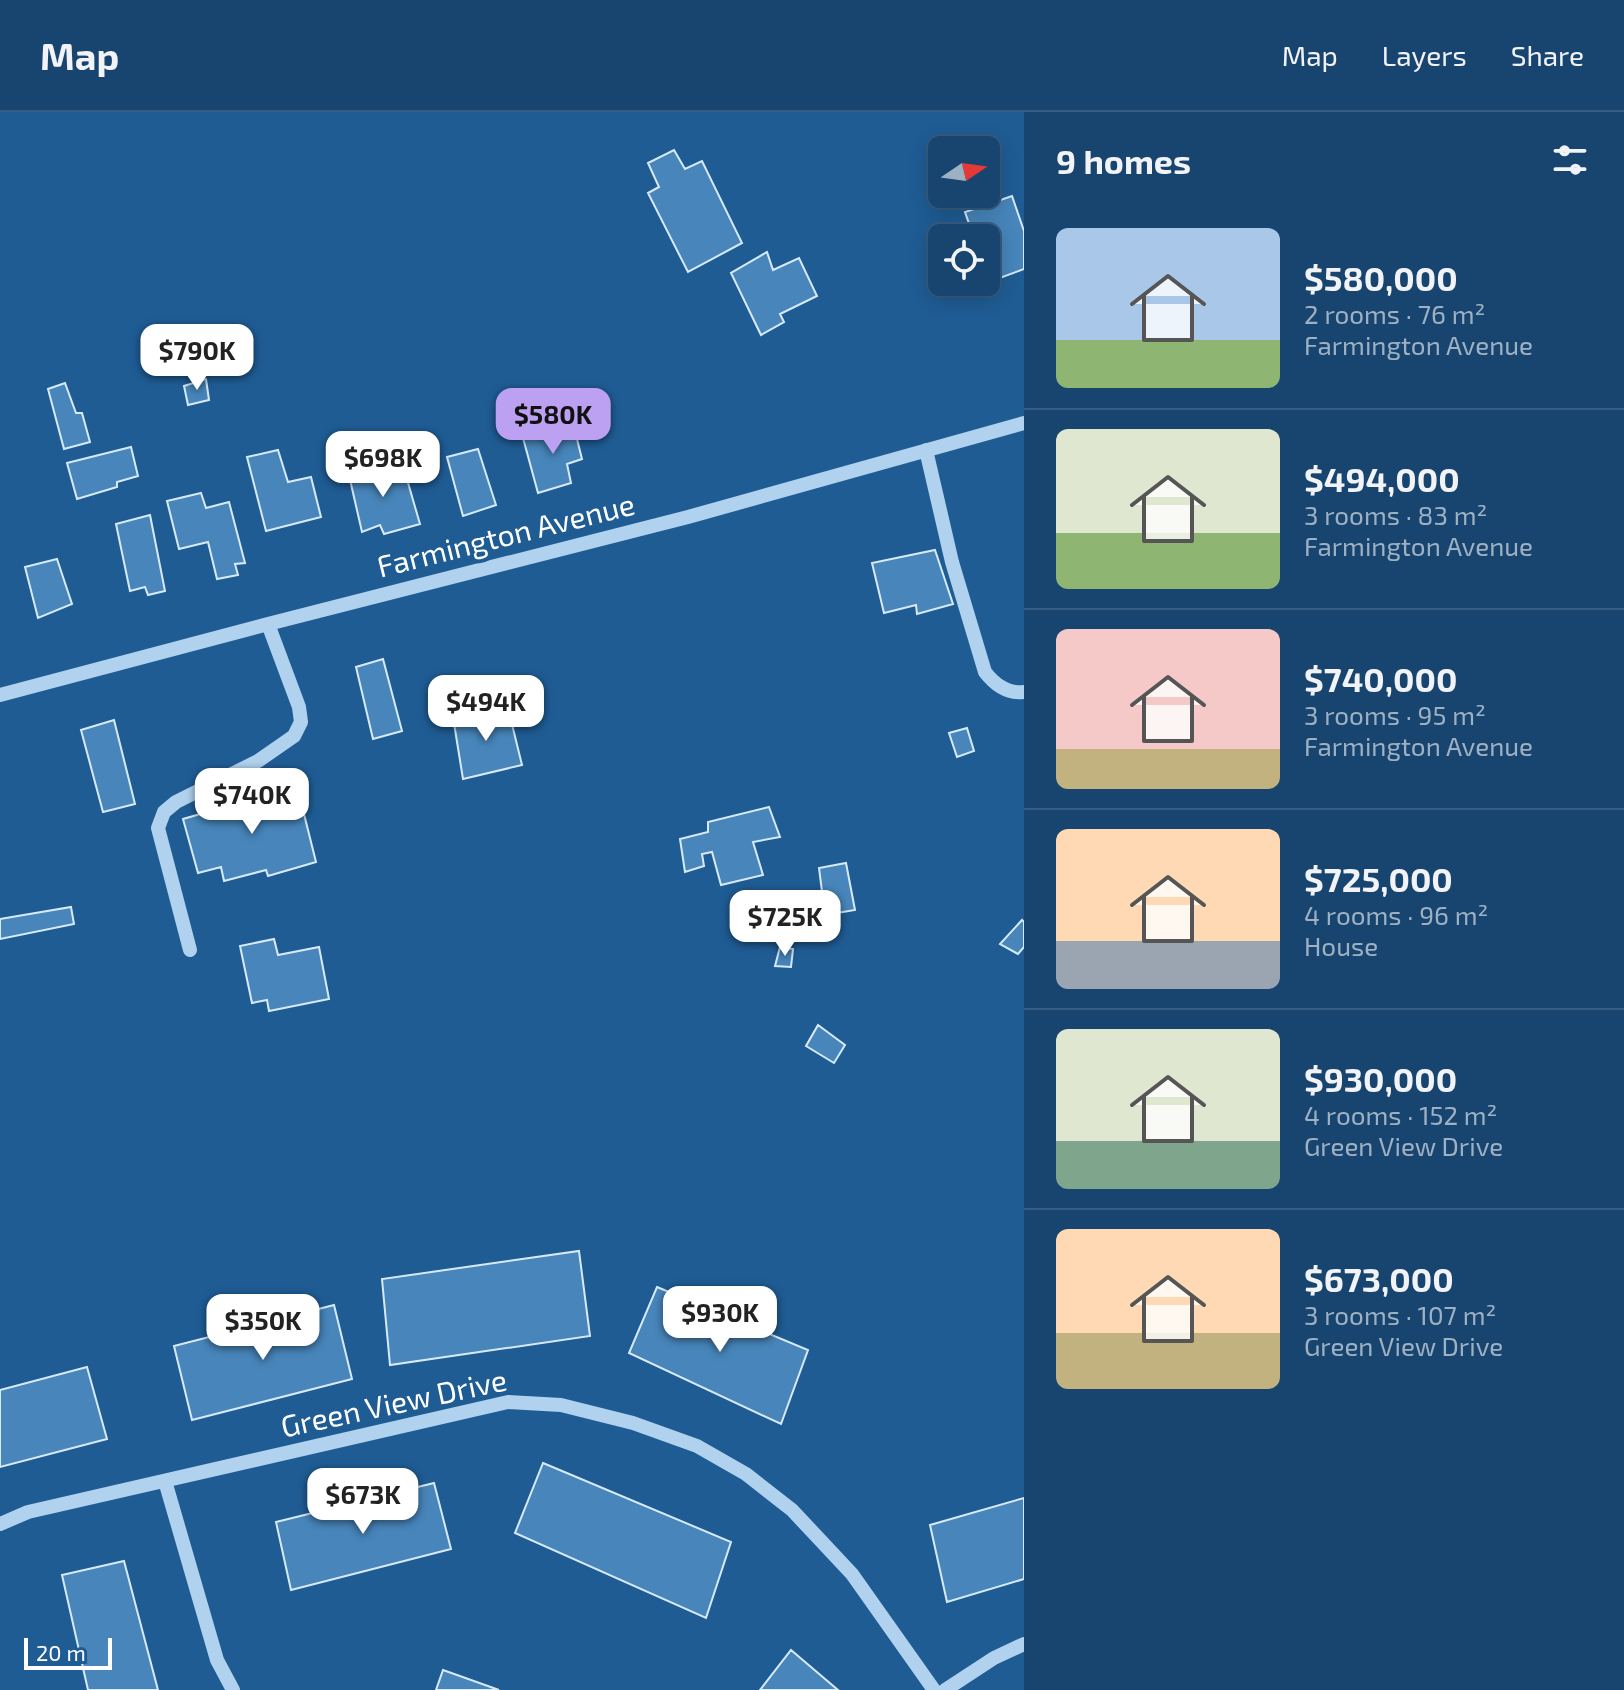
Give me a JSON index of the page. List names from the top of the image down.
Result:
{
  "streets": {
    "street": ["Farmington Avenue", "Green View Drive"]
  },
  "scale_bar": "20 m",
  "north": "right",
  "page": {
    "header": "Map",
    "nav": ["Map", "Layers", "Share"],
    "heading": "9 homes",
    "list": [
      {
        "name": "$580,000",
        "note": "2 rooms · 76 m² · Farmington Avenue"
      },
      {
        "name": "$494,000",
        "note": "3 rooms · 83 m² · Farmington Avenue"
      },
      {
        "name": "$740,000",
        "note": "3 rooms · 95 m² · Farmington Avenue"
      },
      {
        "name": "$725,000",
        "note": "4 rooms · 96 m² · House"
      },
      {
        "name": "$930,000",
        "note": "4 rooms · 152 m² · Green View Drive"
      },
      {
        "name": "$673,000",
        "note": "3 rooms · 107 m² · Green View Drive"
      }
    ],
    "price": [
      "$790K",
      "$580K",
      "$698K",
      "$494K",
      "$740K",
      "$725K",
      "$930K",
      "$350K",
      "$673K"
    ],
    "scale": "20 m"
  }
}
